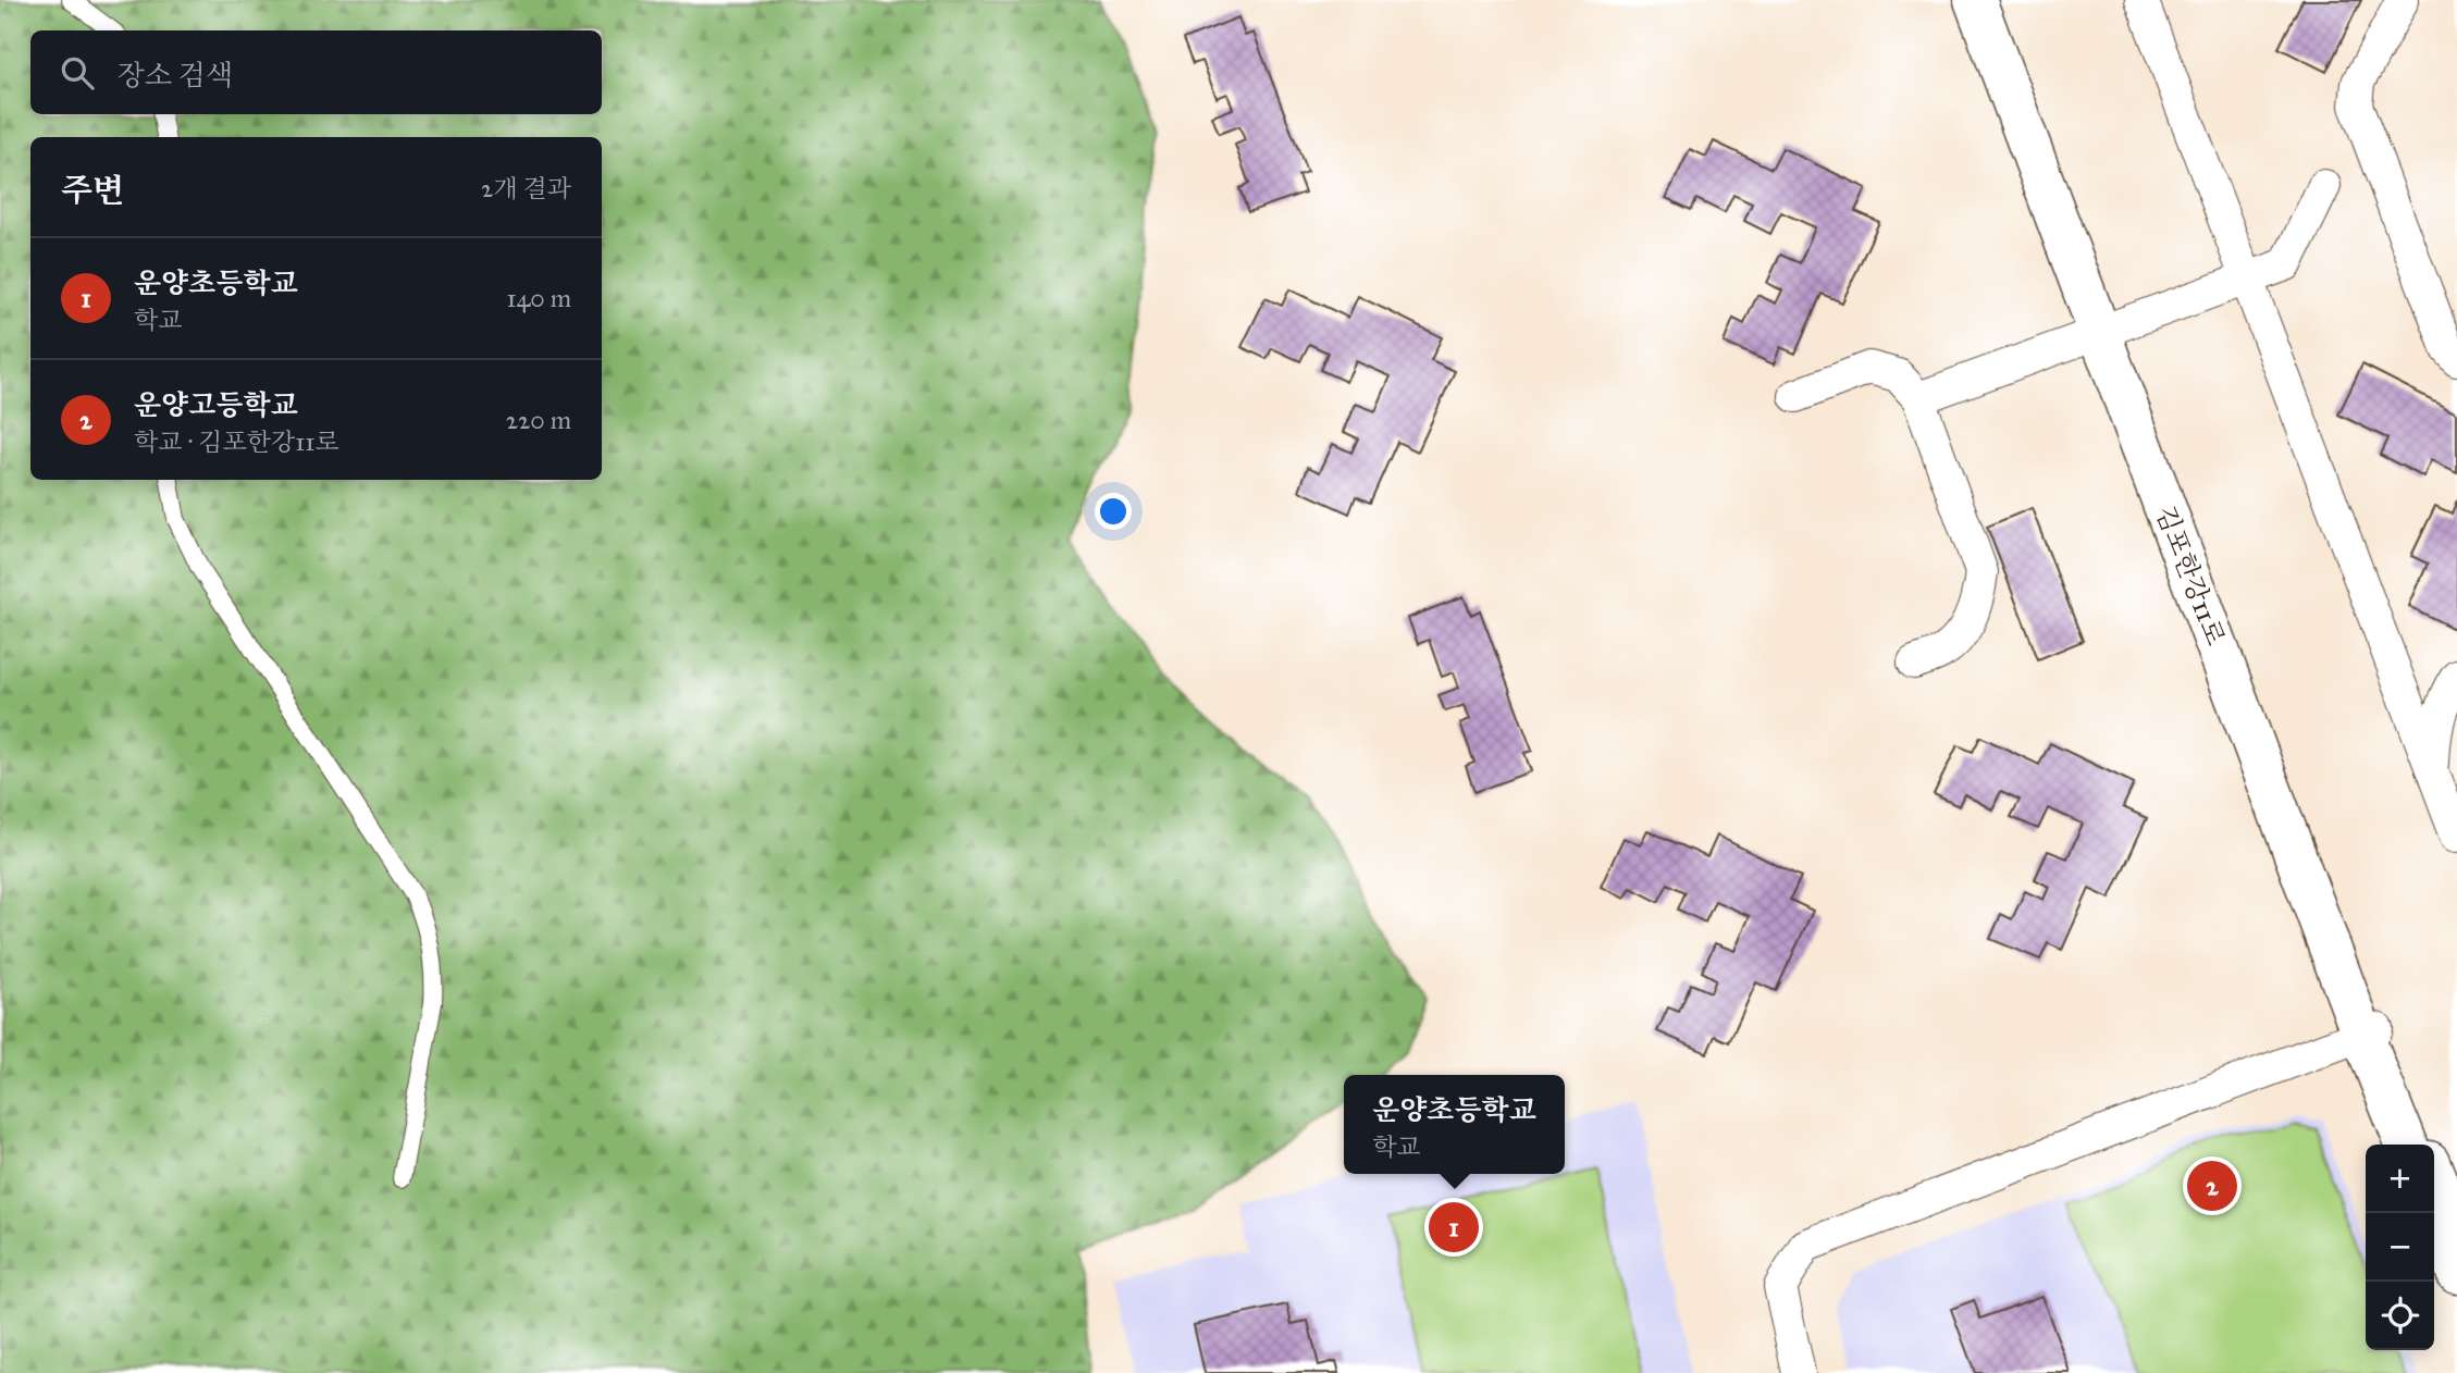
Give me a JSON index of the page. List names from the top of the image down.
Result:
{
  "streets": {
    "street": ["김포한강11로"]
  },
  "page": {
    "search": "장소 검색",
    "heading": ["주변", "2개 결과"],
    "list": [
      {
        "mark": "1",
        "name": "운양초등학교",
        "note": "학교",
        "value": "140 m"
      },
      {
        "mark": "2",
        "name": "운양고등학교",
        "note": "학교 · 김포한강11로",
        "value": "220 m"
      }
    ],
    "popup": ["운양초등학교", "학교"],
    "map_buttons": ["+", "−"],
    "pins": ["2", "1"]
  }
}
